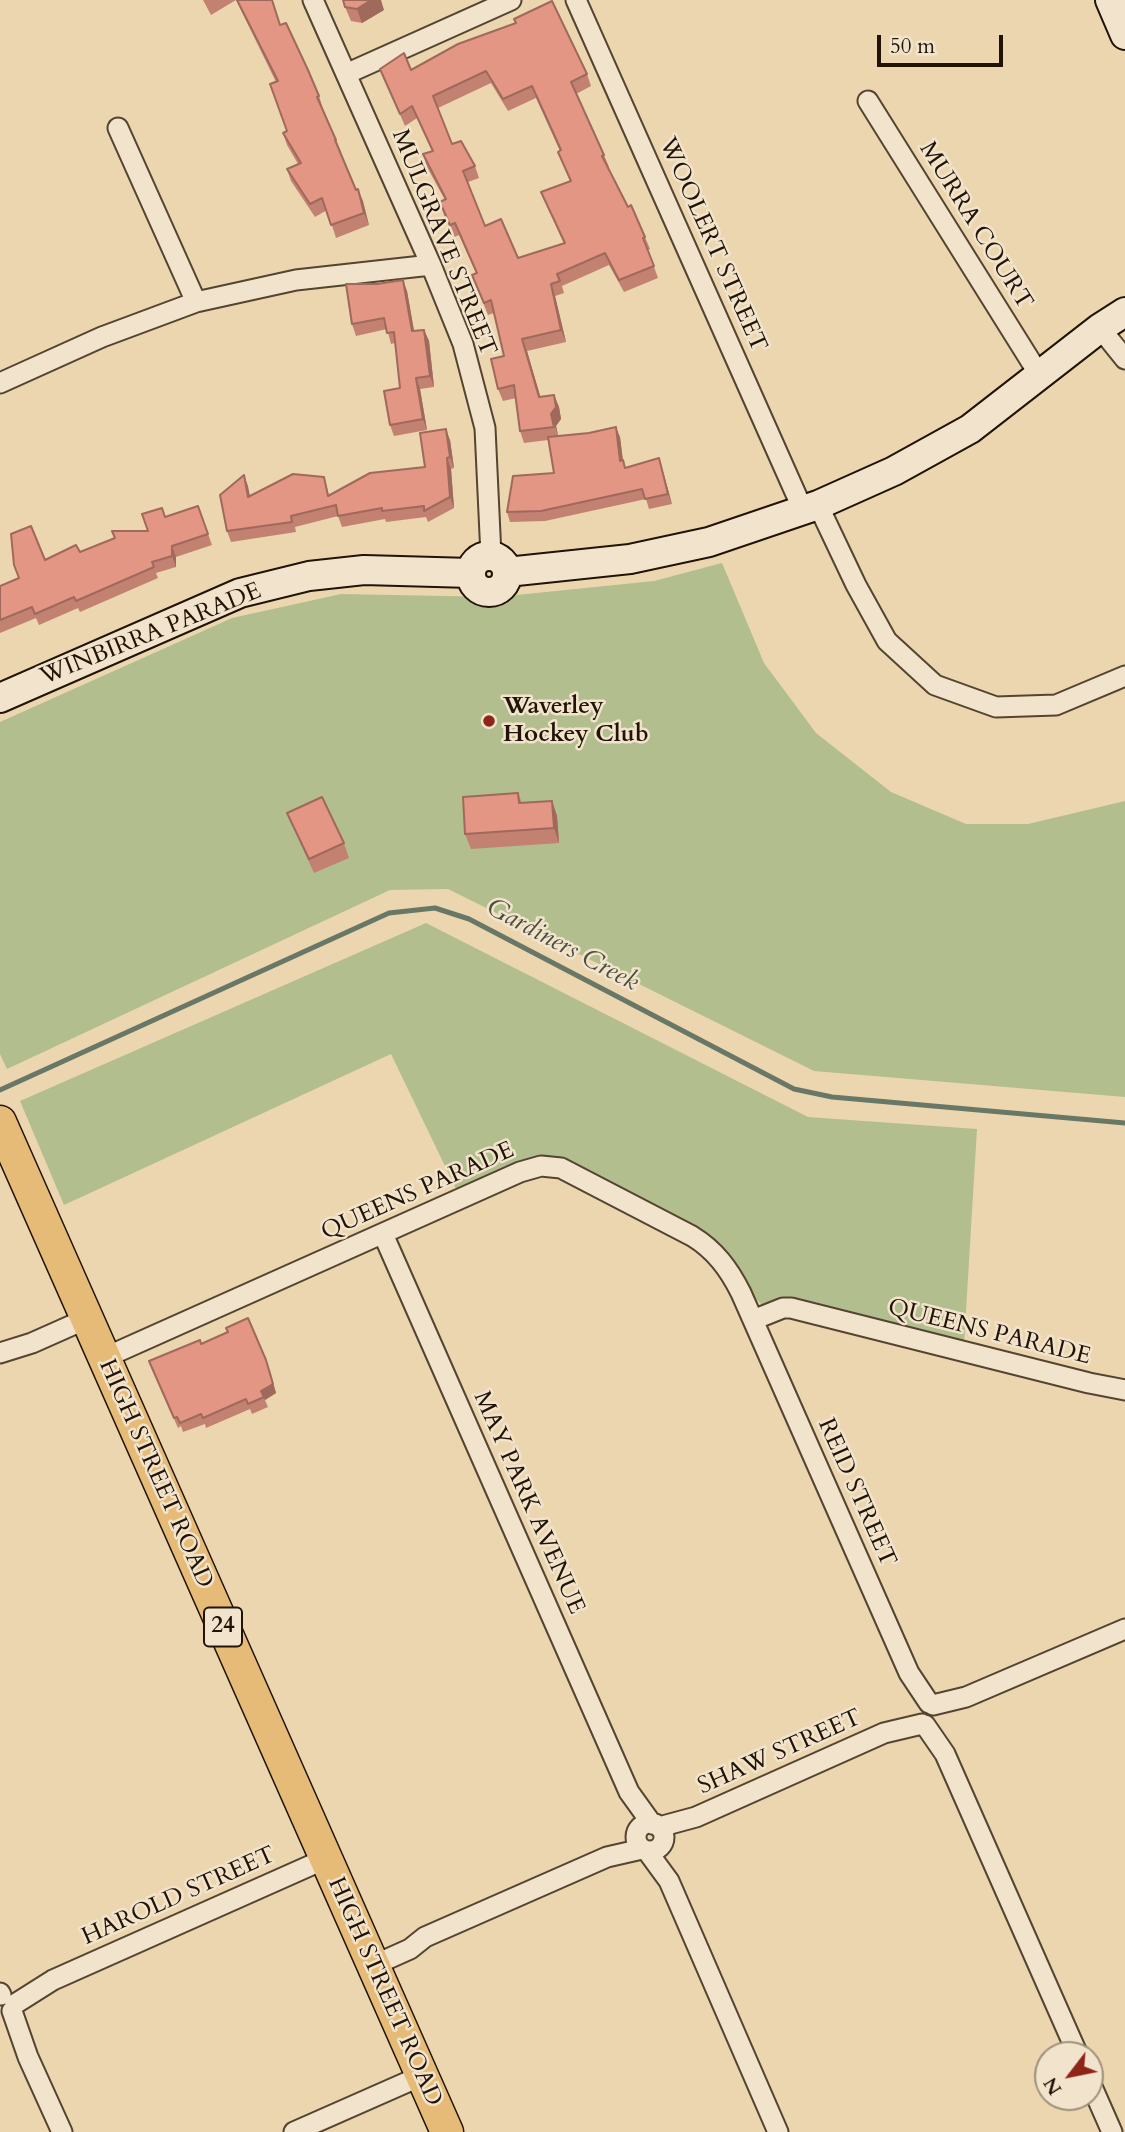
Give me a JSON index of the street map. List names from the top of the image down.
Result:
{
  "streets": {
    "main road": ["HIGH STREET ROAD", "24"],
    "street": [
      "MURRA COURT",
      "MULGRAVE STREET",
      "WOOLERT STREET",
      "WINBIRRA PARADE",
      "QUEENS PARADE",
      "REID STREET",
      "MAY PARK AVENUE",
      "SHAW STREET",
      "HAROLD STREET"
    ]
  },
  "crossings": [
    ["MURRA COURT", "WINBIRRA PARADE"],
    ["MULGRAVE STREET", "WINBIRRA PARADE"],
    ["WOOLERT STREET", "WINBIRRA PARADE"],
    ["QUEENS PARADE", "HIGH STREET ROAD"],
    ["QUEENS PARADE", "REID STREET"],
    ["QUEENS PARADE", "MAY PARK AVENUE"],
    ["HIGH STREET ROAD", "SHAW STREET"],
    ["HIGH STREET ROAD", "HAROLD STREET"],
    ["REID STREET", "SHAW STREET"],
    ["MAY PARK AVENUE", "SHAW STREET"]
  ],
  "water": ["Gardiners Creek"],
  "places": ["Waverley Hockey Club"],
  "scale_bar": "50 m",
  "north": "bottom left"
}
